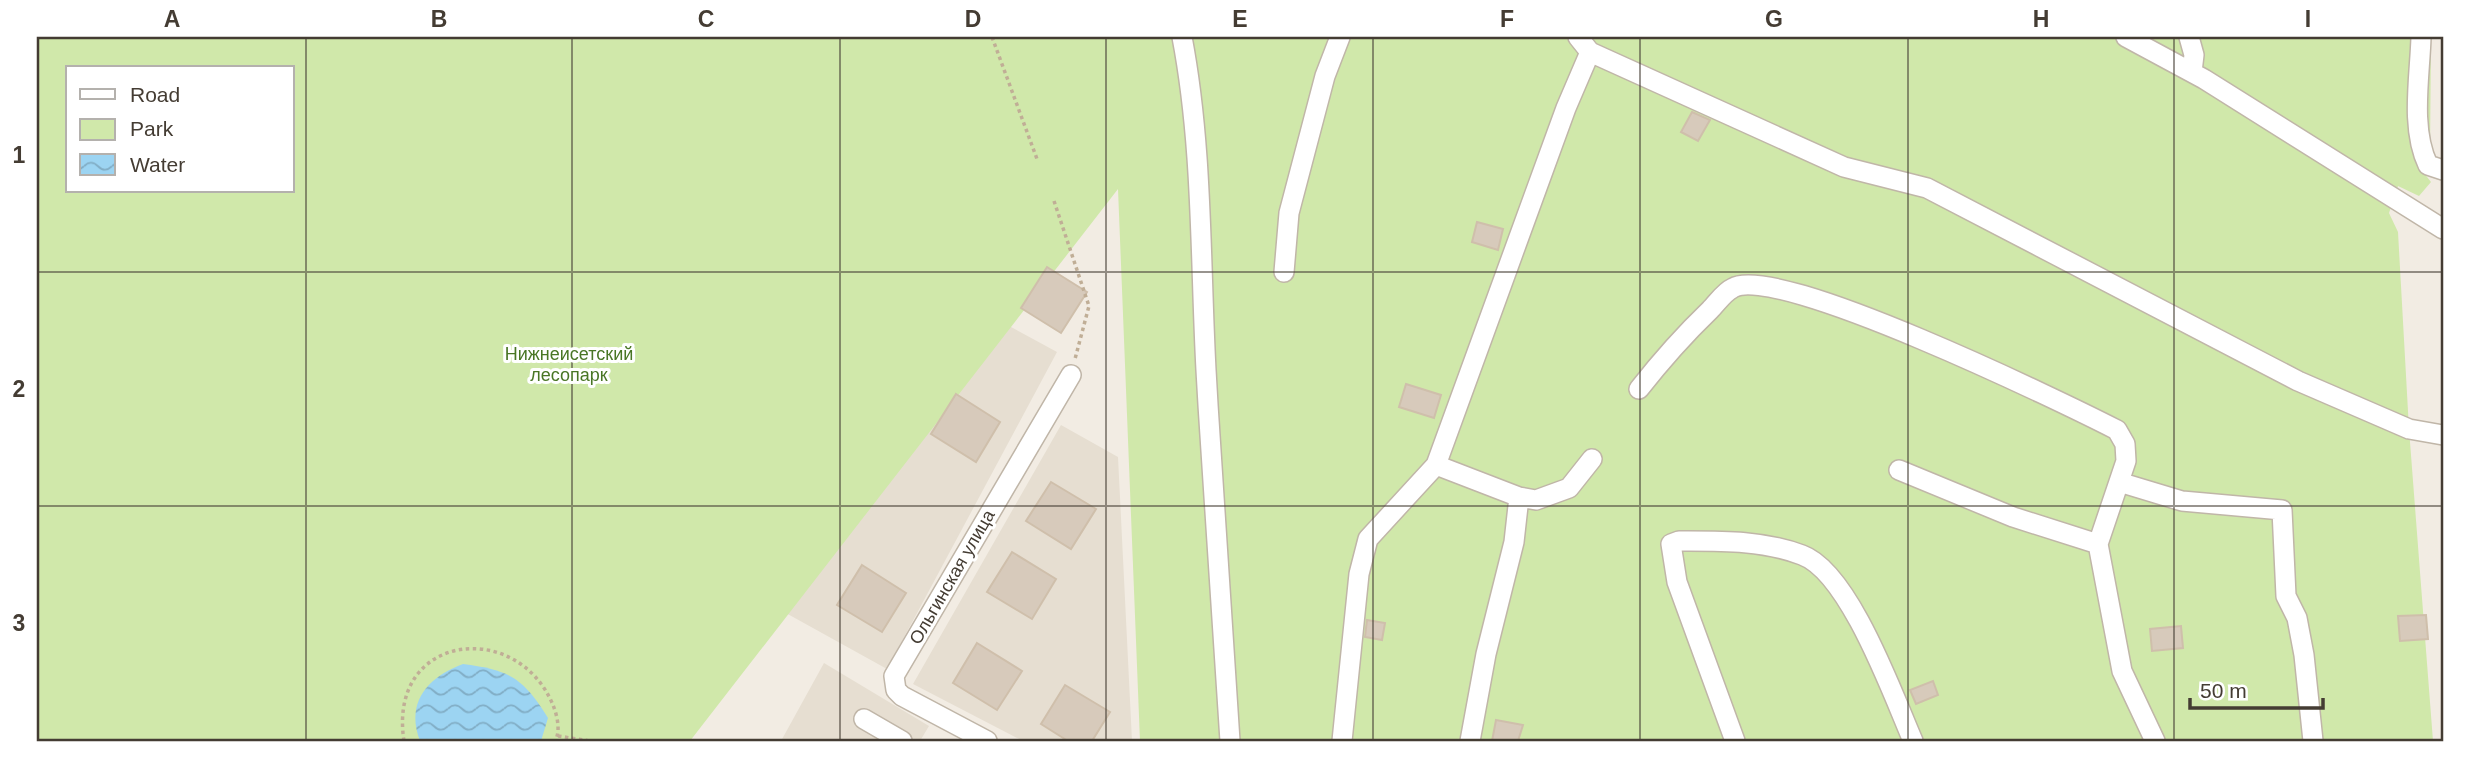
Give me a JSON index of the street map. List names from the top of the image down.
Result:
{
  "streets": {
    "street": ["Ольгинская улица"]
  },
  "parks": ["Нижнеисетский лесопарк"],
  "legend": ["Road", "Park", "Water"],
  "scale_bar": "50 m",
  "grid": {
    "columns": [
      "A",
      "B",
      "C",
      "D",
      "E",
      "F",
      "G",
      "H",
      "I"
    ],
    "rows": ["1", "2", "3"]
  }
}
